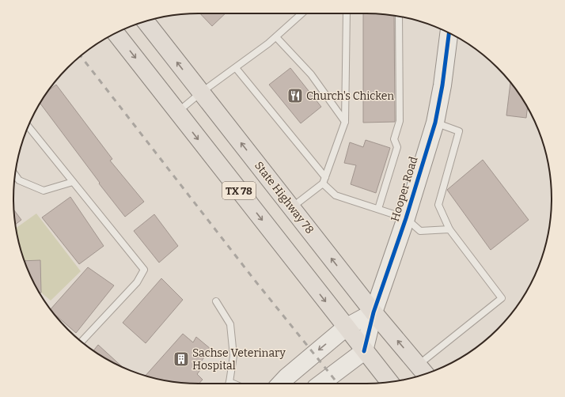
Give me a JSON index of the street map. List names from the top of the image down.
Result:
{
  "streets": {
    "main road": ["TX 78", "State Highway 78"],
    "street": ["Hooper Road"]
  },
  "crossings": [
    ["Hooper Road", "TX 78"],
    ["Hooper Road", "State Highway 78"]
  ],
  "places": {
    "restaurant": ["Church's Chicken"],
    "building": ["Sachse Veterinary Hospital"]
  }
}
